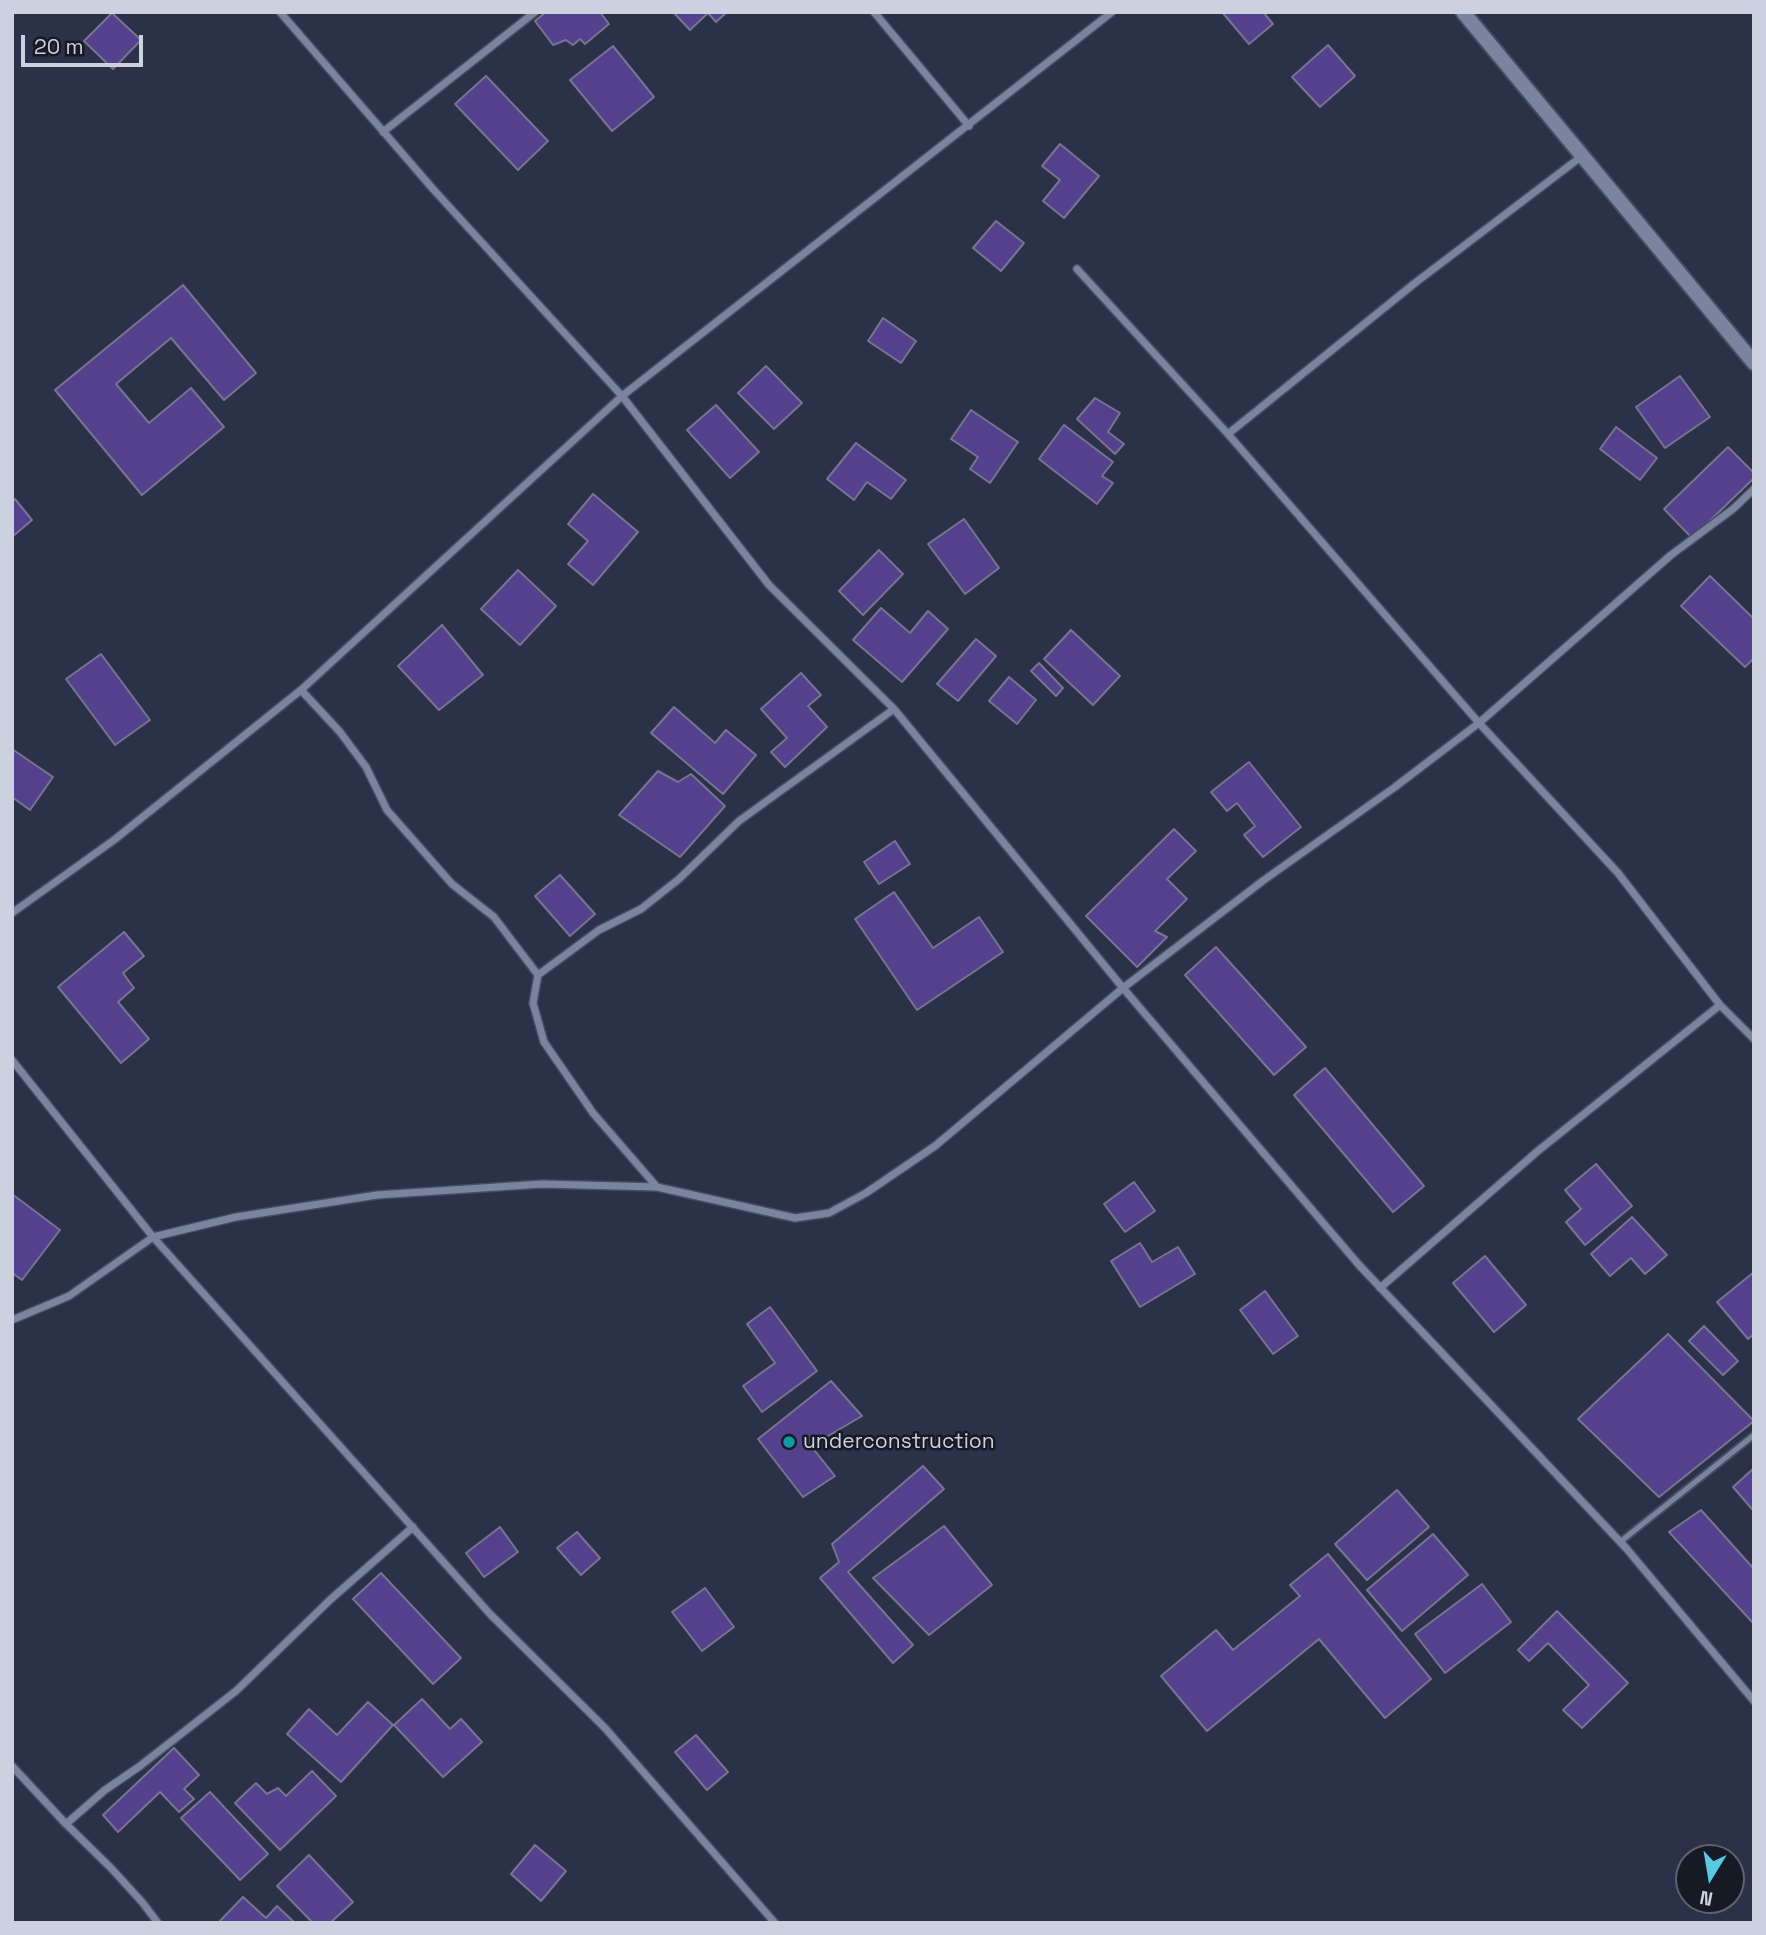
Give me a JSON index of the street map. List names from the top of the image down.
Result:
{
  "places": ["underconstruction"],
  "scale_bar": "20 m",
  "north": "bottom"
}
